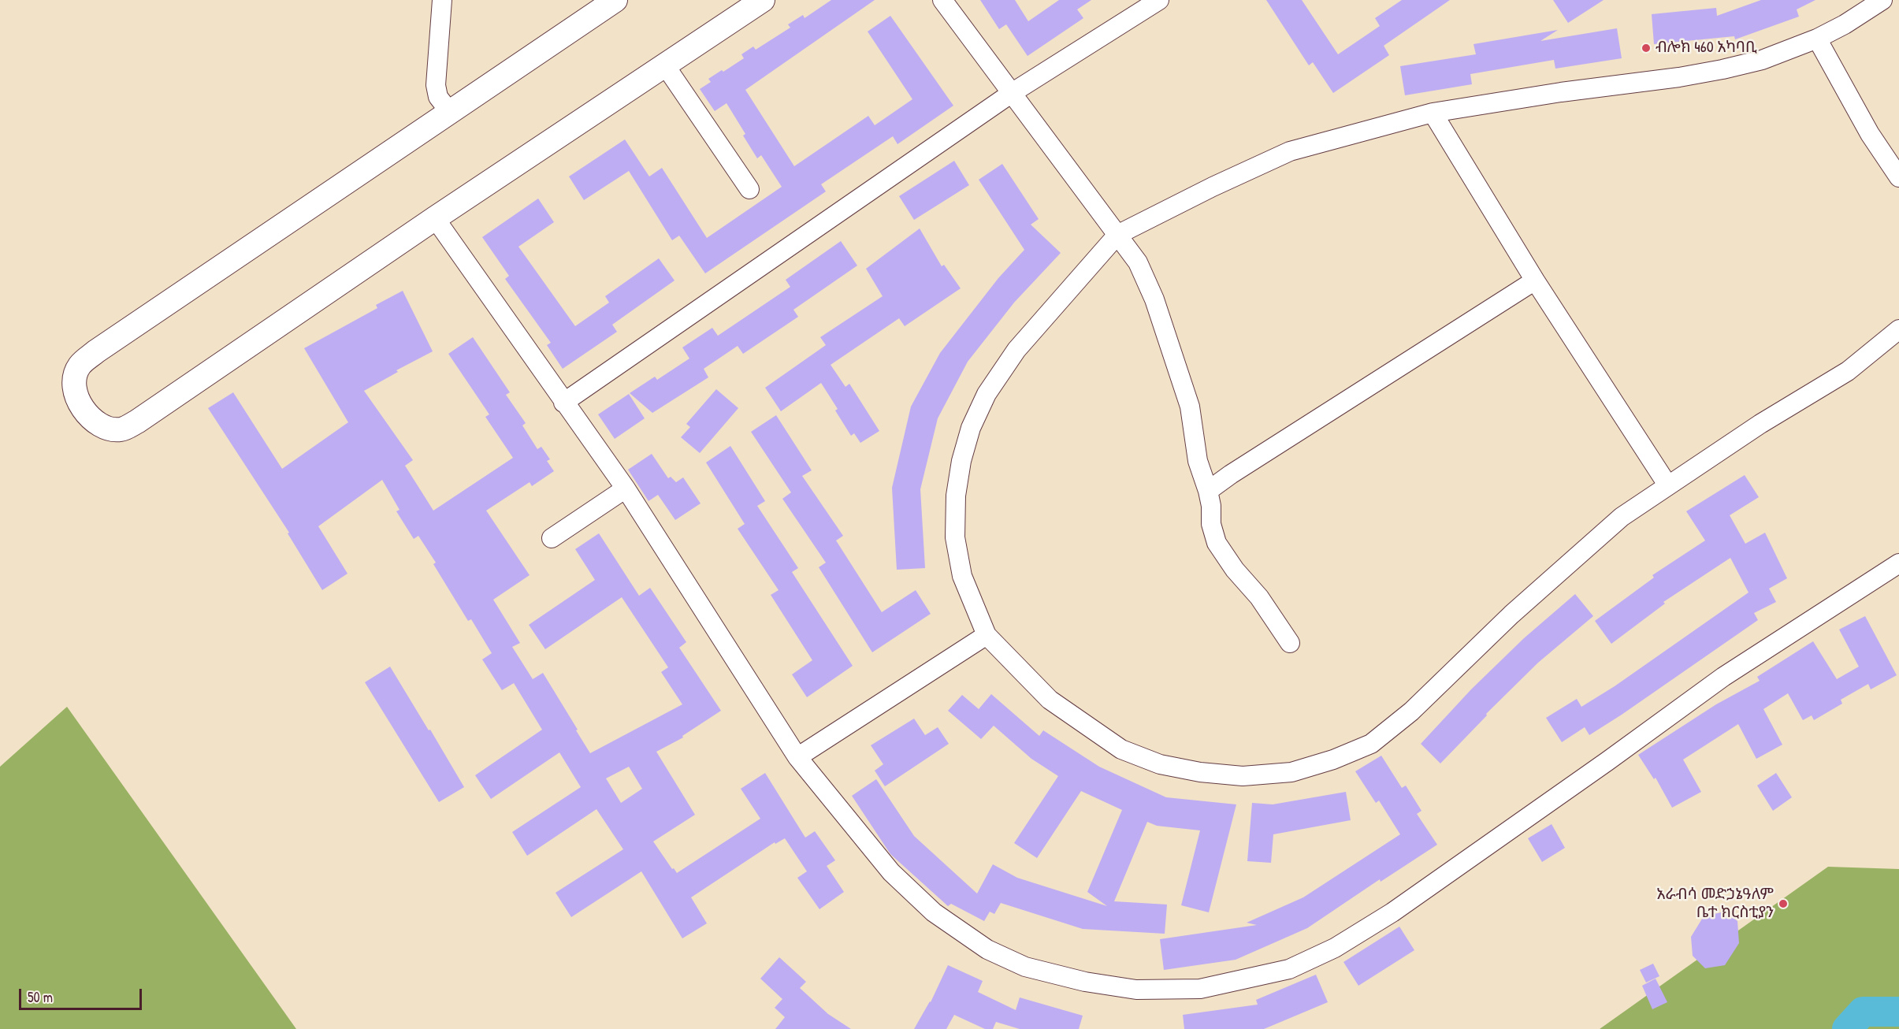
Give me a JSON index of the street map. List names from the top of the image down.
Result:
{
  "places": ["ብሎክ 460 አካባቢ", "አራብሳ መድኃኔዓለም ቤተ ክርስቲያን"],
  "scale_bar": "50 m"
}
